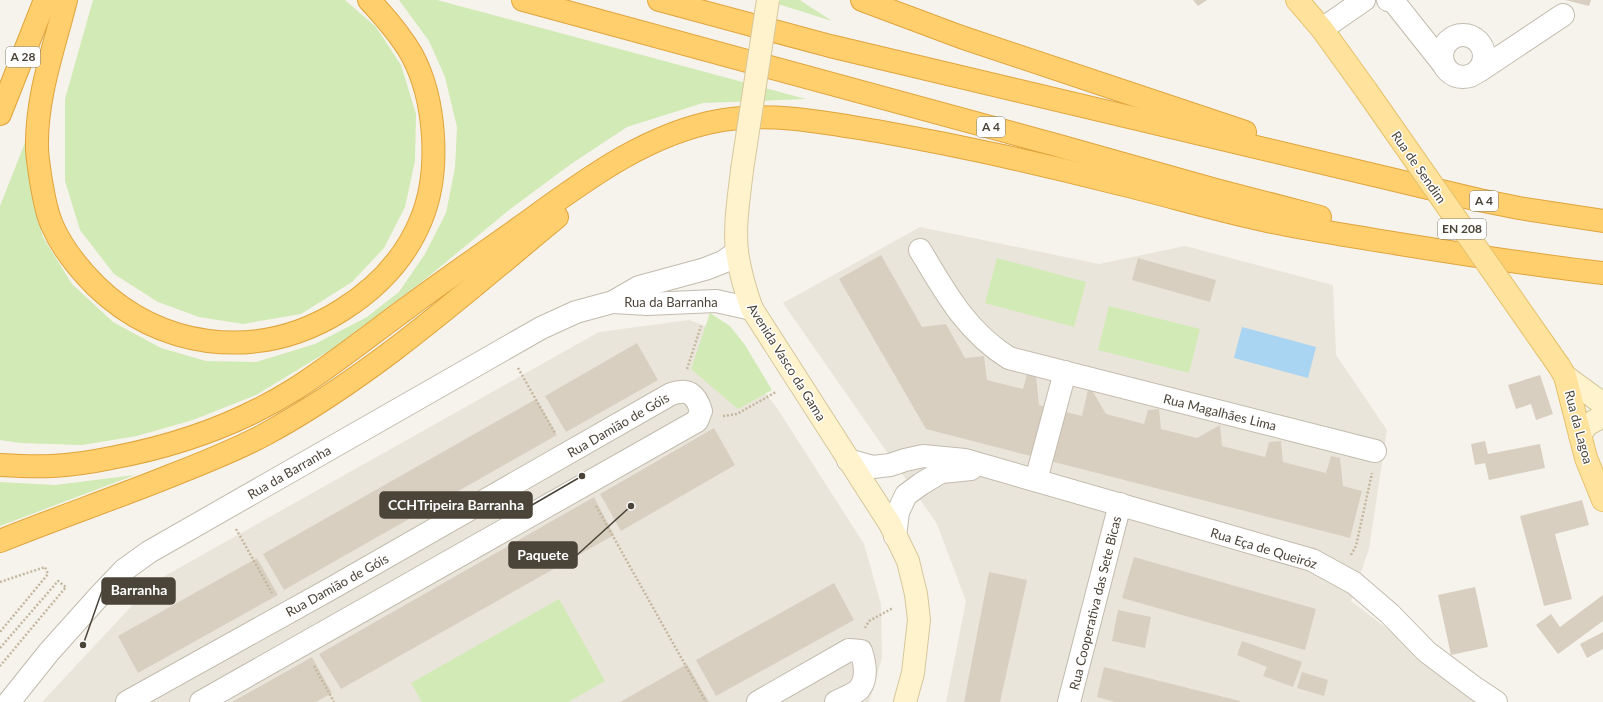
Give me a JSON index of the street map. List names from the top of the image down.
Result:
{
  "streets": {
    "highway": ["A 28", "A 4"],
    "main road": [
      "Rua de Sendim",
      "EN 208",
      "Avenida Vasco da Gama",
      "Rua da Lagoa"
    ],
    "street": [
      "Rua da Barranha",
      "Rua Magalhães Lima",
      "Rua Damião de Góis",
      "Rua Eça de Queiróz",
      "Rua Cooperativa das Sete Bicas"
    ]
  },
  "crossings": [
    ["Rua de Sendim", "Rua da Lagoa"],
    ["Rua da Barranha", "Avenida Vasco da Gama"],
    ["Avenida Vasco da Gama", "Rua Eça de Queiróz"],
    ["Rua Eça de Queiróz", "Rua Cooperativa das Sete Bicas"]
  ],
  "places": ["CCHTripeira Barranha", "Paquete", "Barranha"]
}
